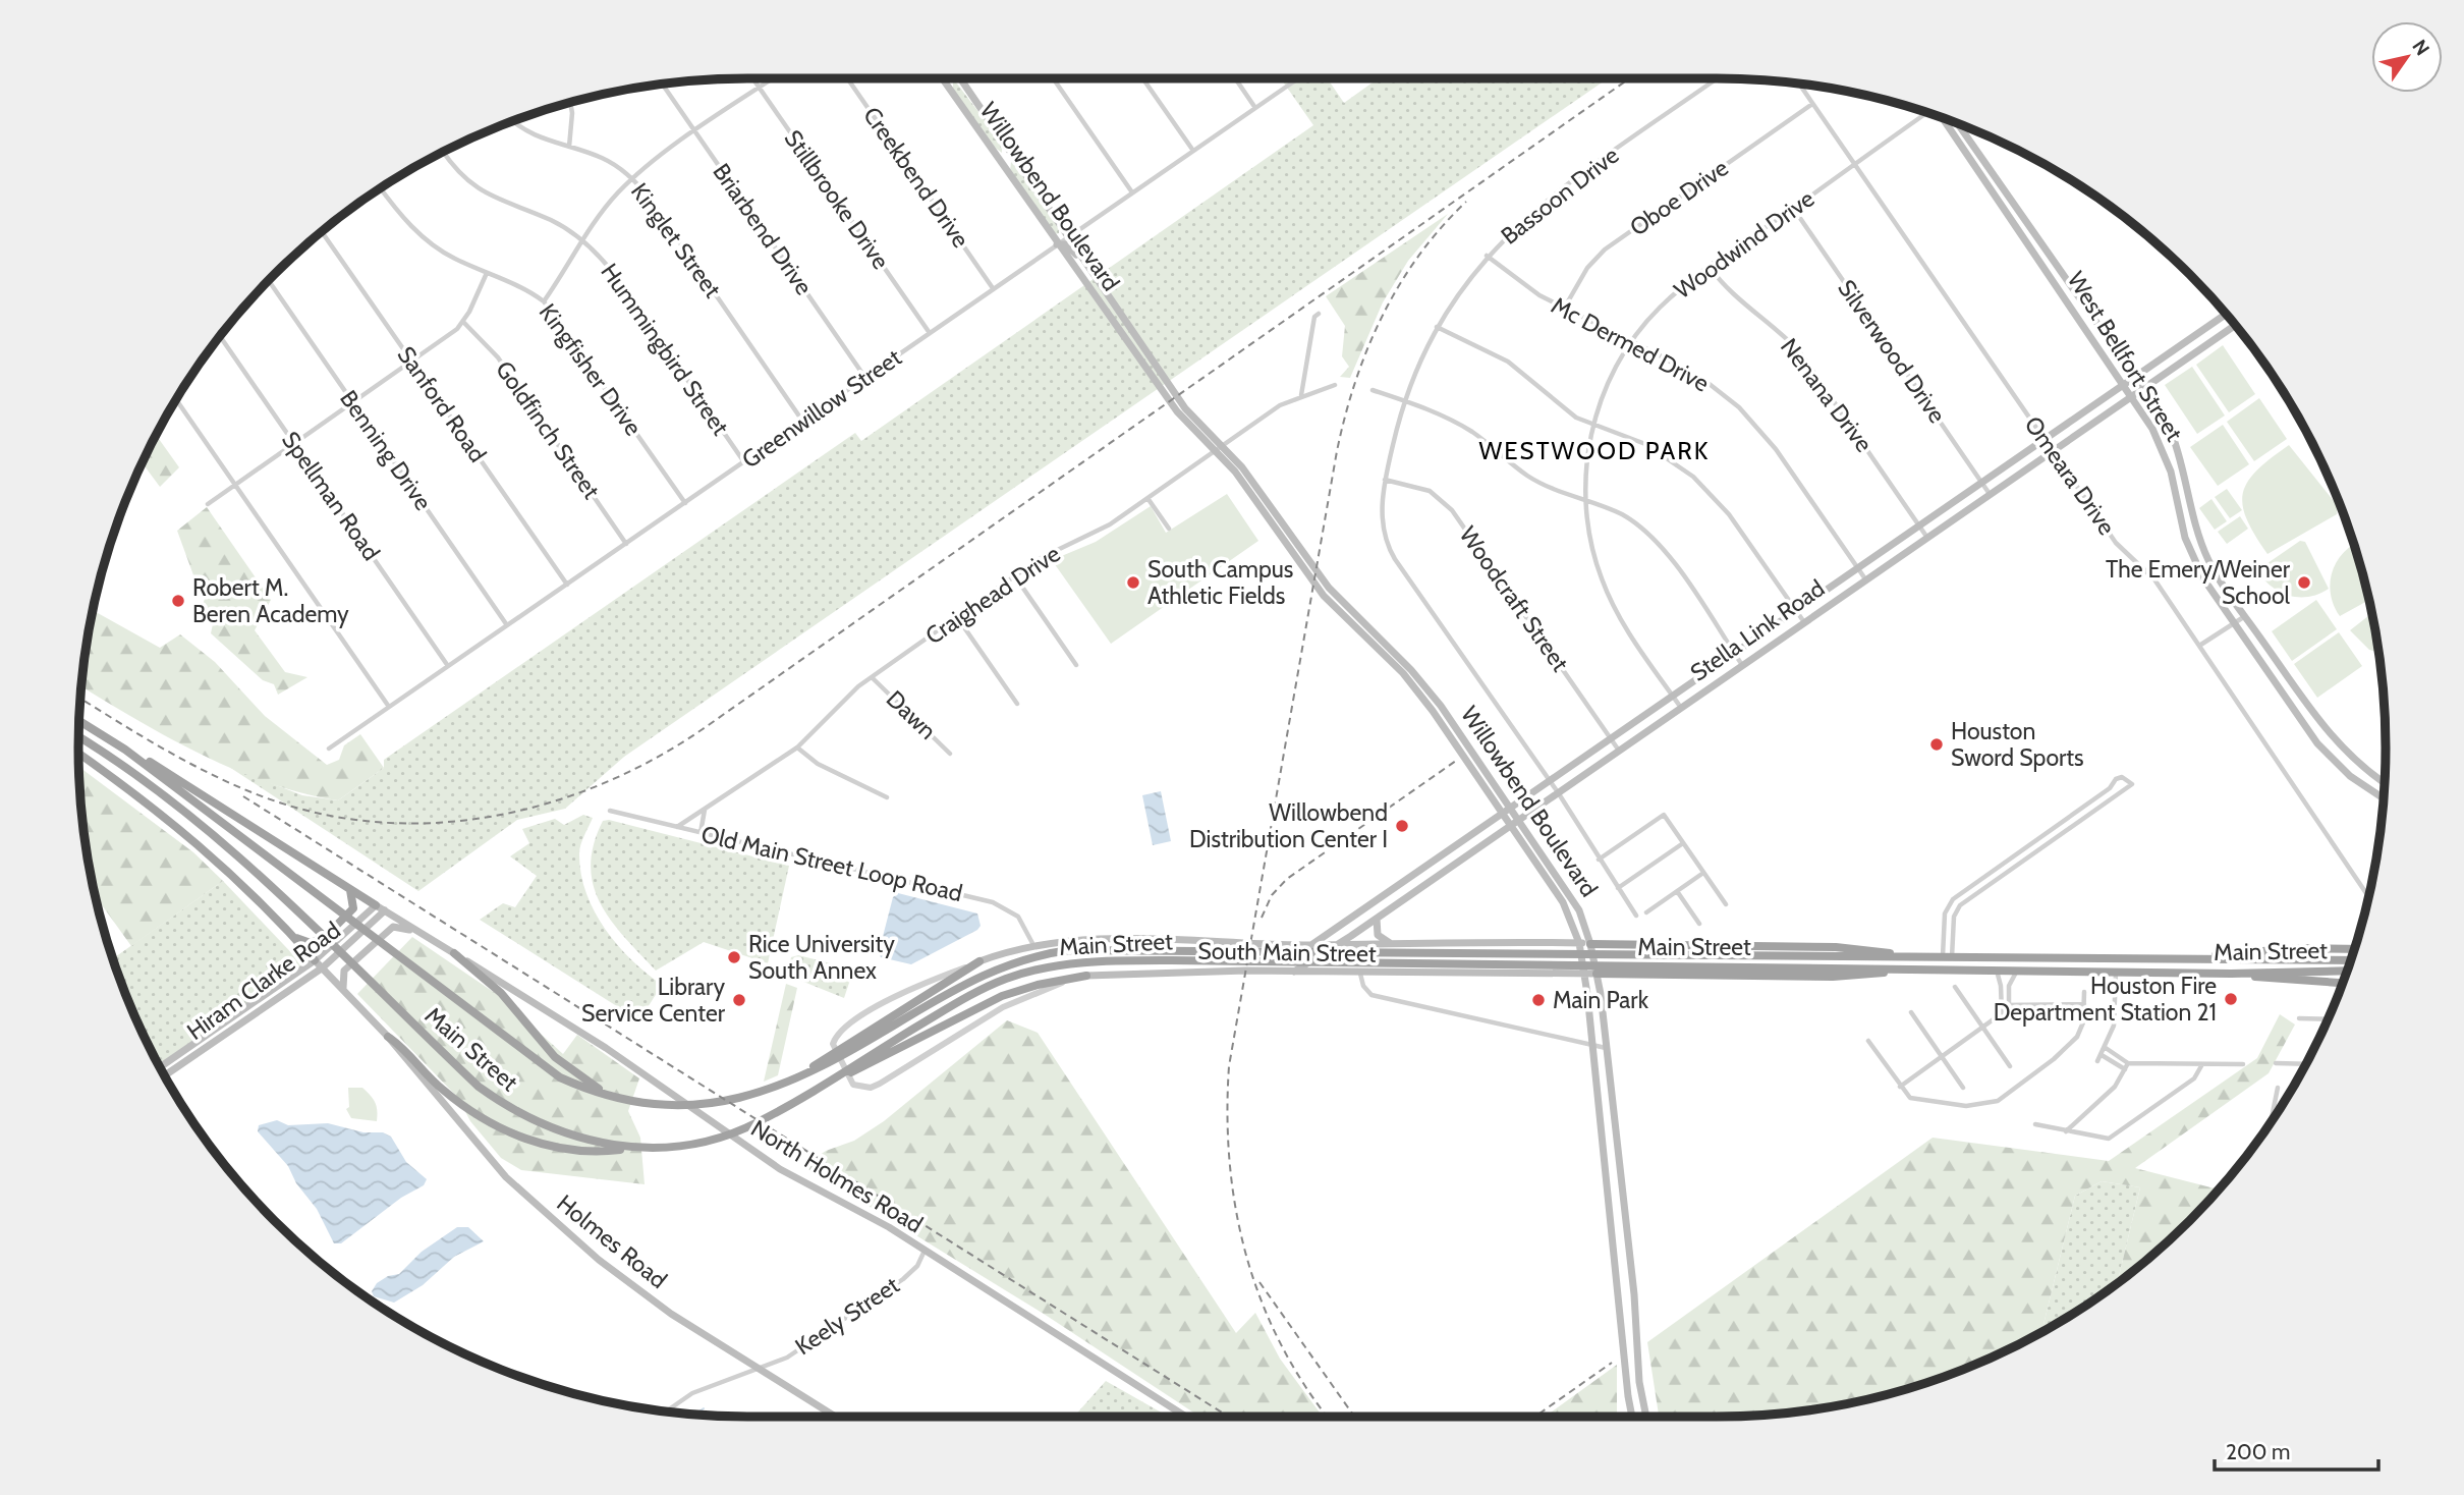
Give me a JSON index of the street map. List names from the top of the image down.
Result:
{
  "streets": {
    "highway": ["Main Street"],
    "main road": [
      "Willowbend Boulevard",
      "West Bellfort Street",
      "Stella Link Road",
      "South Main Street",
      "Hiram Clarke Road",
      "North Holmes Road",
      "Holmes Road"
    ],
    "street": [
      "Creekbend Drive",
      "Bassoon Drive",
      "Oboe Drive",
      "Stillbrooke Drive",
      "Briarbend Drive",
      "Kinglet Street",
      "Woodwind Drive",
      "Mc Dermed Drive",
      "Hummingbird Street",
      "Silverwood Drive",
      "Kingfisher Drive",
      "Nenana Drive",
      "Sanford Road",
      "Greenwillow Street",
      "Goldfinch Street",
      "Benning Drive",
      "Omeara Drive",
      "Spellman Road",
      "Craighead Drive",
      "Woodcraft Street",
      "Dawn",
      "Old Main Street Loop Road",
      "Keely Street"
    ]
  },
  "crossings": [
    ["Creekbend Drive", "Greenwillow Street"],
    ["Bassoon Drive", "Mc Dermed Drive"],
    ["Bassoon Drive", "Woodcraft Street"],
    ["Bassoon Drive", "Stella Link Road"],
    ["Willowbend Boulevard", "Greenwillow Street"],
    ["Willowbend Boulevard", "Craighead Drive"],
    ["Willowbend Boulevard", "Stella Link Road"],
    ["Willowbend Boulevard", "South Main Street"],
    ["Oboe Drive", "Mc Dermed Drive"],
    ["Oboe Drive", "Omeara Drive"],
    ["Stillbrooke Drive", "Greenwillow Street"],
    ["Briarbend Drive", "Greenwillow Street"],
    ["Kinglet Street", "Greenwillow Street"],
    ["Woodwind Drive", "Mc Dermed Drive"],
    ["Woodwind Drive", "Silverwood Drive"],
    ["Woodwind Drive", "Nenana Drive"],
    ["Woodwind Drive", "Omeara Drive"],
    ["Woodwind Drive", "Stella Link Road"],
    ["Mc Dermed Drive", "Stella Link Road"],
    ["Hummingbird Street", "Greenwillow Street"],
    ["Silverwood Drive", "Stella Link Road"],
    ["West Bellfort Street", "Stella Link Road"],
    ["Kingfisher Drive", "Greenwillow Street"],
    ["Nenana Drive", "Stella Link Road"],
    ["Sanford Road", "Greenwillow Street"],
    ["Greenwillow Street", "Goldfinch Street"],
    ["Greenwillow Street", "Benning Drive"],
    ["Greenwillow Street", "Spellman Road"],
    ["Omeara Drive", "Stella Link Road"],
    ["Craighead Drive", "Dawn"],
    ["Craighead Drive", "Old Main Street Loop Road"],
    ["Woodcraft Street", "Stella Link Road"],
    ["Stella Link Road", "South Main Street"],
    ["Old Main Street Loop Road", "South Main Street"],
    ["North Holmes Road", "Keely Street"],
    ["Holmes Road", "Keely Street"]
  ],
  "districts": ["WESTWOOD PARK"],
  "places": [
    "South Campus Athletic Fields",
    "The Emery/Weiner School",
    "Robert M. Beren Academy",
    "Houston Sword Sports",
    "Willowbend Distribution Center I",
    "Rice University South Annex",
    "Houston Fire Department Station 21",
    "Library Service Center",
    "Main Park"
  ],
  "scale_bar": "200 m",
  "north": "top right"
}
